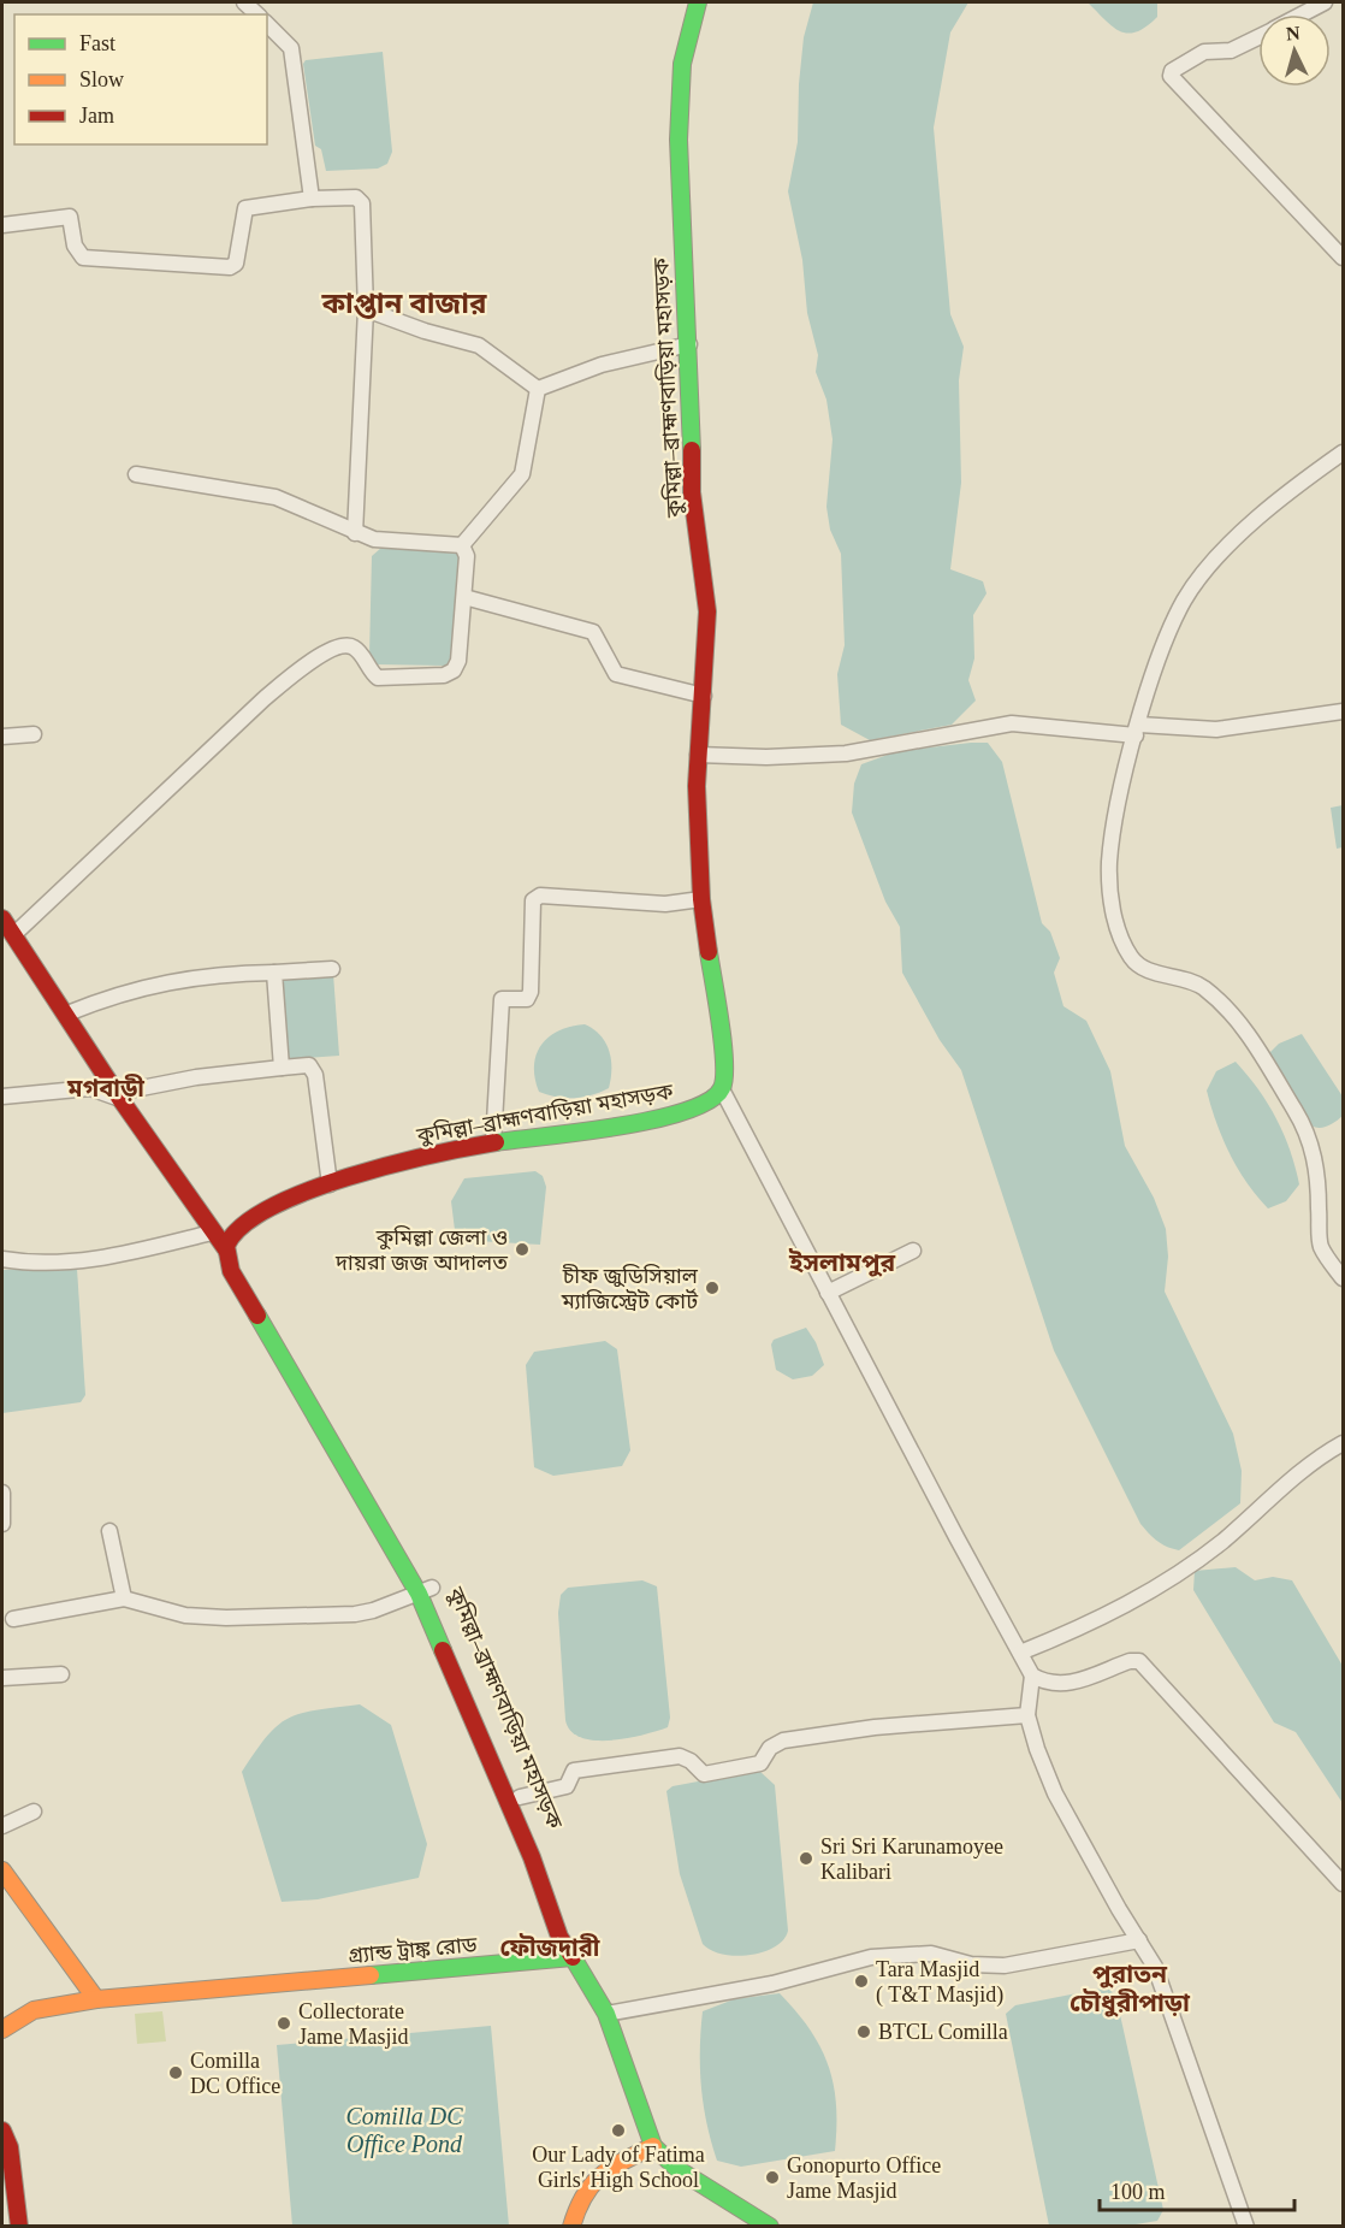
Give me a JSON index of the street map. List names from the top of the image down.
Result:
{
  "streets": {
    "main road": ["কুমিল্লা–ব্রাহ্মণবাড়িয়া মহাসড়ক", "গ্র্যান্ড ট্রাঙ্ক রোড"]
  },
  "crossings": [
    ["কুমিল্লা–ব্রাহ্মণবাড়িয়া মহাসড়ক", "গ্র্যান্ড ট্রাঙ্ক রোড"]
  ],
  "districts": [
    "কাপ্তান বাজার",
    "মগবাড়ী",
    "ইসলামপুর",
    "ফৌজদারী",
    "পুরাতন চৌধুরীপাড়া"
  ],
  "water": ["Comilla DC Office Pond"],
  "places": [
    "কুমিল্লা জেলা ও দায়রা জজ আদালত",
    "চীফ জুডিসিয়াল ম্যাজিস্ট্রেট কোর্ট",
    "Sri Sri Karunamoyee Kalibari",
    "Tara Masjid ( T&T Masjid)",
    "Collectorate Jame Masjid",
    "BTCL Comilla",
    "Comilla DC Office",
    "Our Lady of Fatima Girls' High School",
    "Gonopurto Office Jame Masjid"
  ],
  "legend": ["Fast", "Slow", "Jam"],
  "scale_bar": "100 m",
  "north": "top"
}
